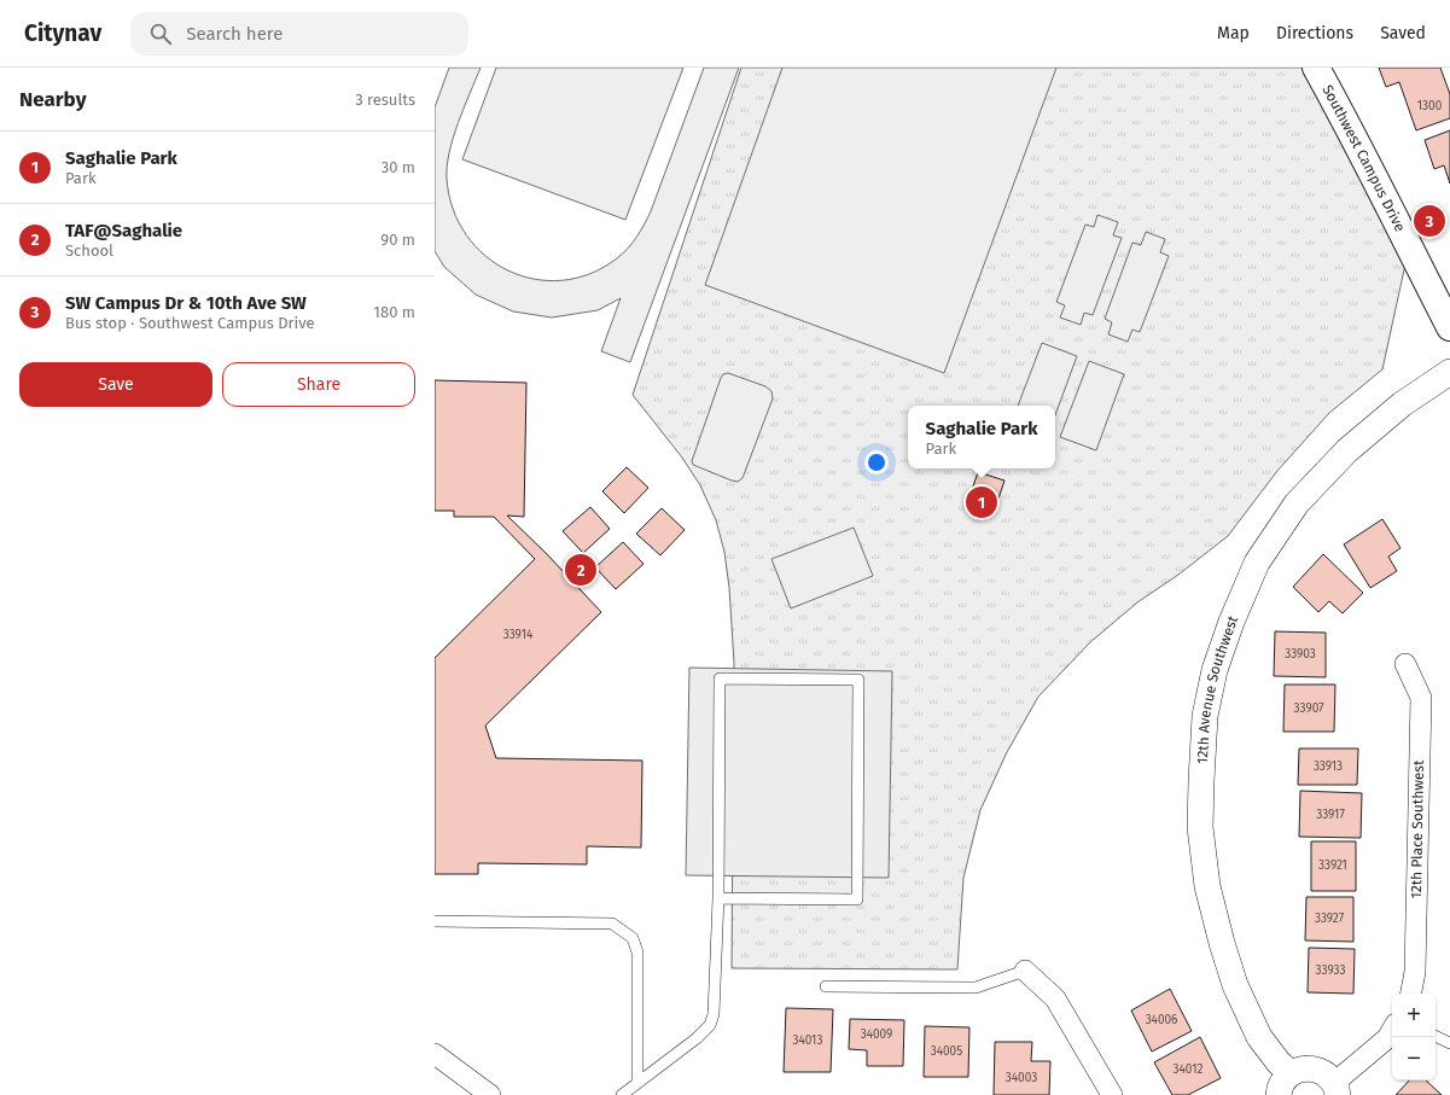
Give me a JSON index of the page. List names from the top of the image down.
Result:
{
  "streets": {
    "main road": ["Southwest Campus Drive"],
    "street": ["12th Avenue Southwest", "12th Place Southwest"]
  },
  "house_numbers": [
    "1300",
    "33914",
    "33903",
    "33907",
    "33913",
    "33917",
    "33921",
    "33927",
    "33933",
    "34006",
    "34009",
    "34013",
    "34005",
    "34012",
    "34003"
  ],
  "page": {
    "header": "Citynav",
    "search": "Search here",
    "nav": ["Map", "Directions", "Saved"],
    "heading": ["Nearby", "3 results"],
    "list": [
      {
        "mark": "1",
        "name": "Saghalie Park",
        "note": "Park",
        "value": "30 m"
      },
      {
        "mark": "2",
        "name": "TAF@Saghalie",
        "note": "School",
        "value": "90 m"
      },
      {
        "mark": "3",
        "name": "SW Campus Dr & 10th Ave SW",
        "note": "Bus stop · Southwest Campus Drive",
        "value": "180 m"
      }
    ],
    "pins": ["3", "1", "2"],
    "buttons": ["Save", "Share"],
    "popup": ["Saghalie Park", "Park"],
    "map_buttons": ["+", "−"]
  }
}
